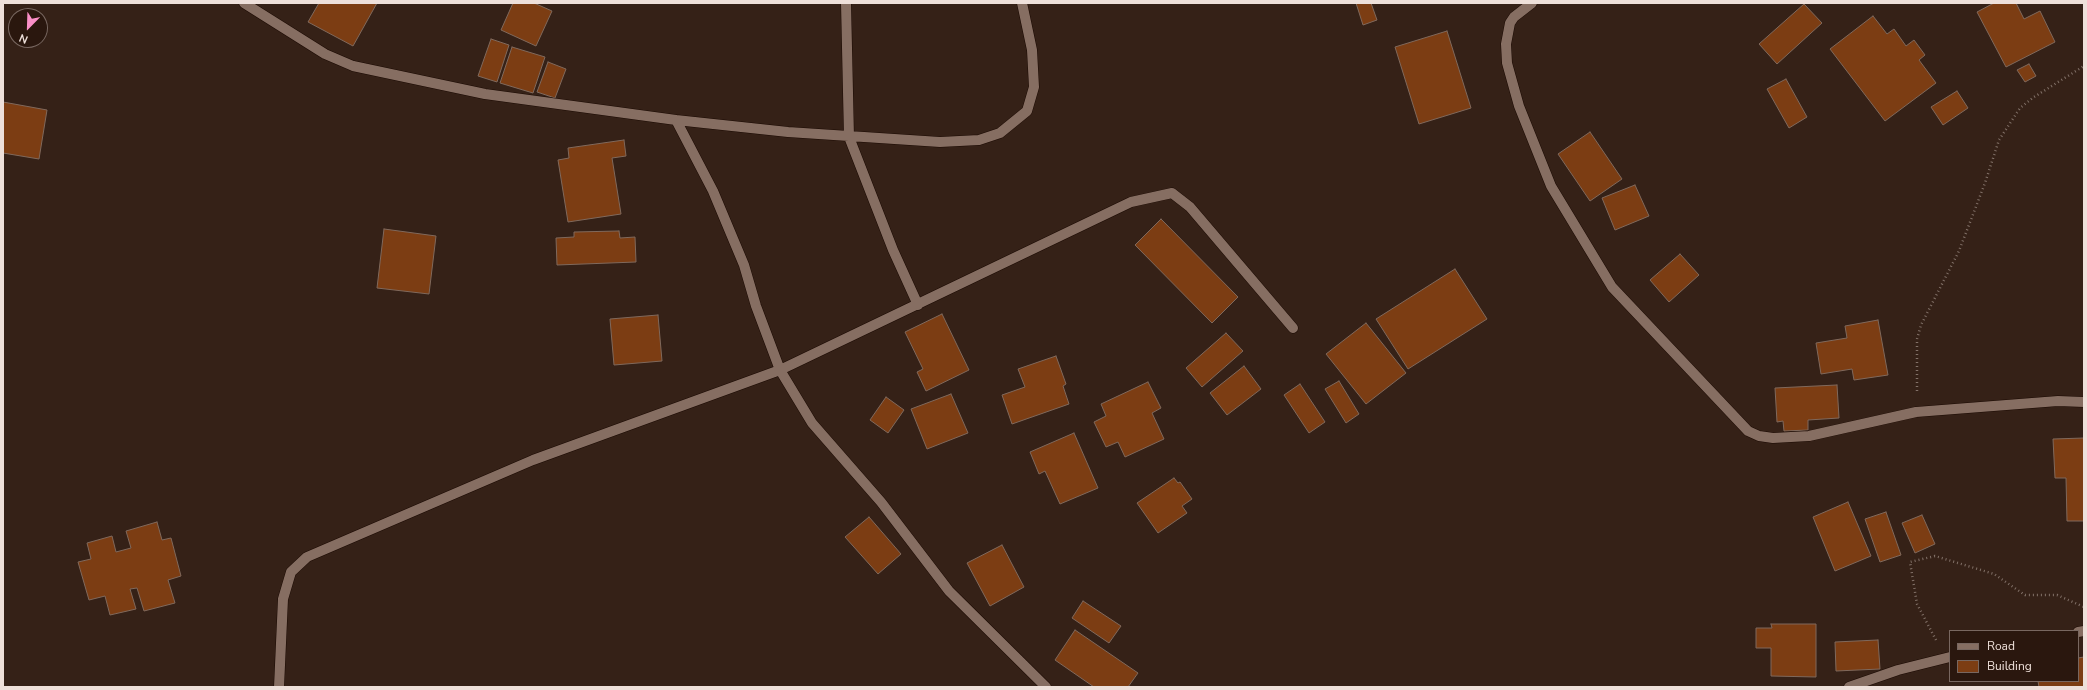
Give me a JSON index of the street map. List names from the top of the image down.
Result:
{
  "legend": ["Road", "Building"],
  "north": "bottom left"
}
